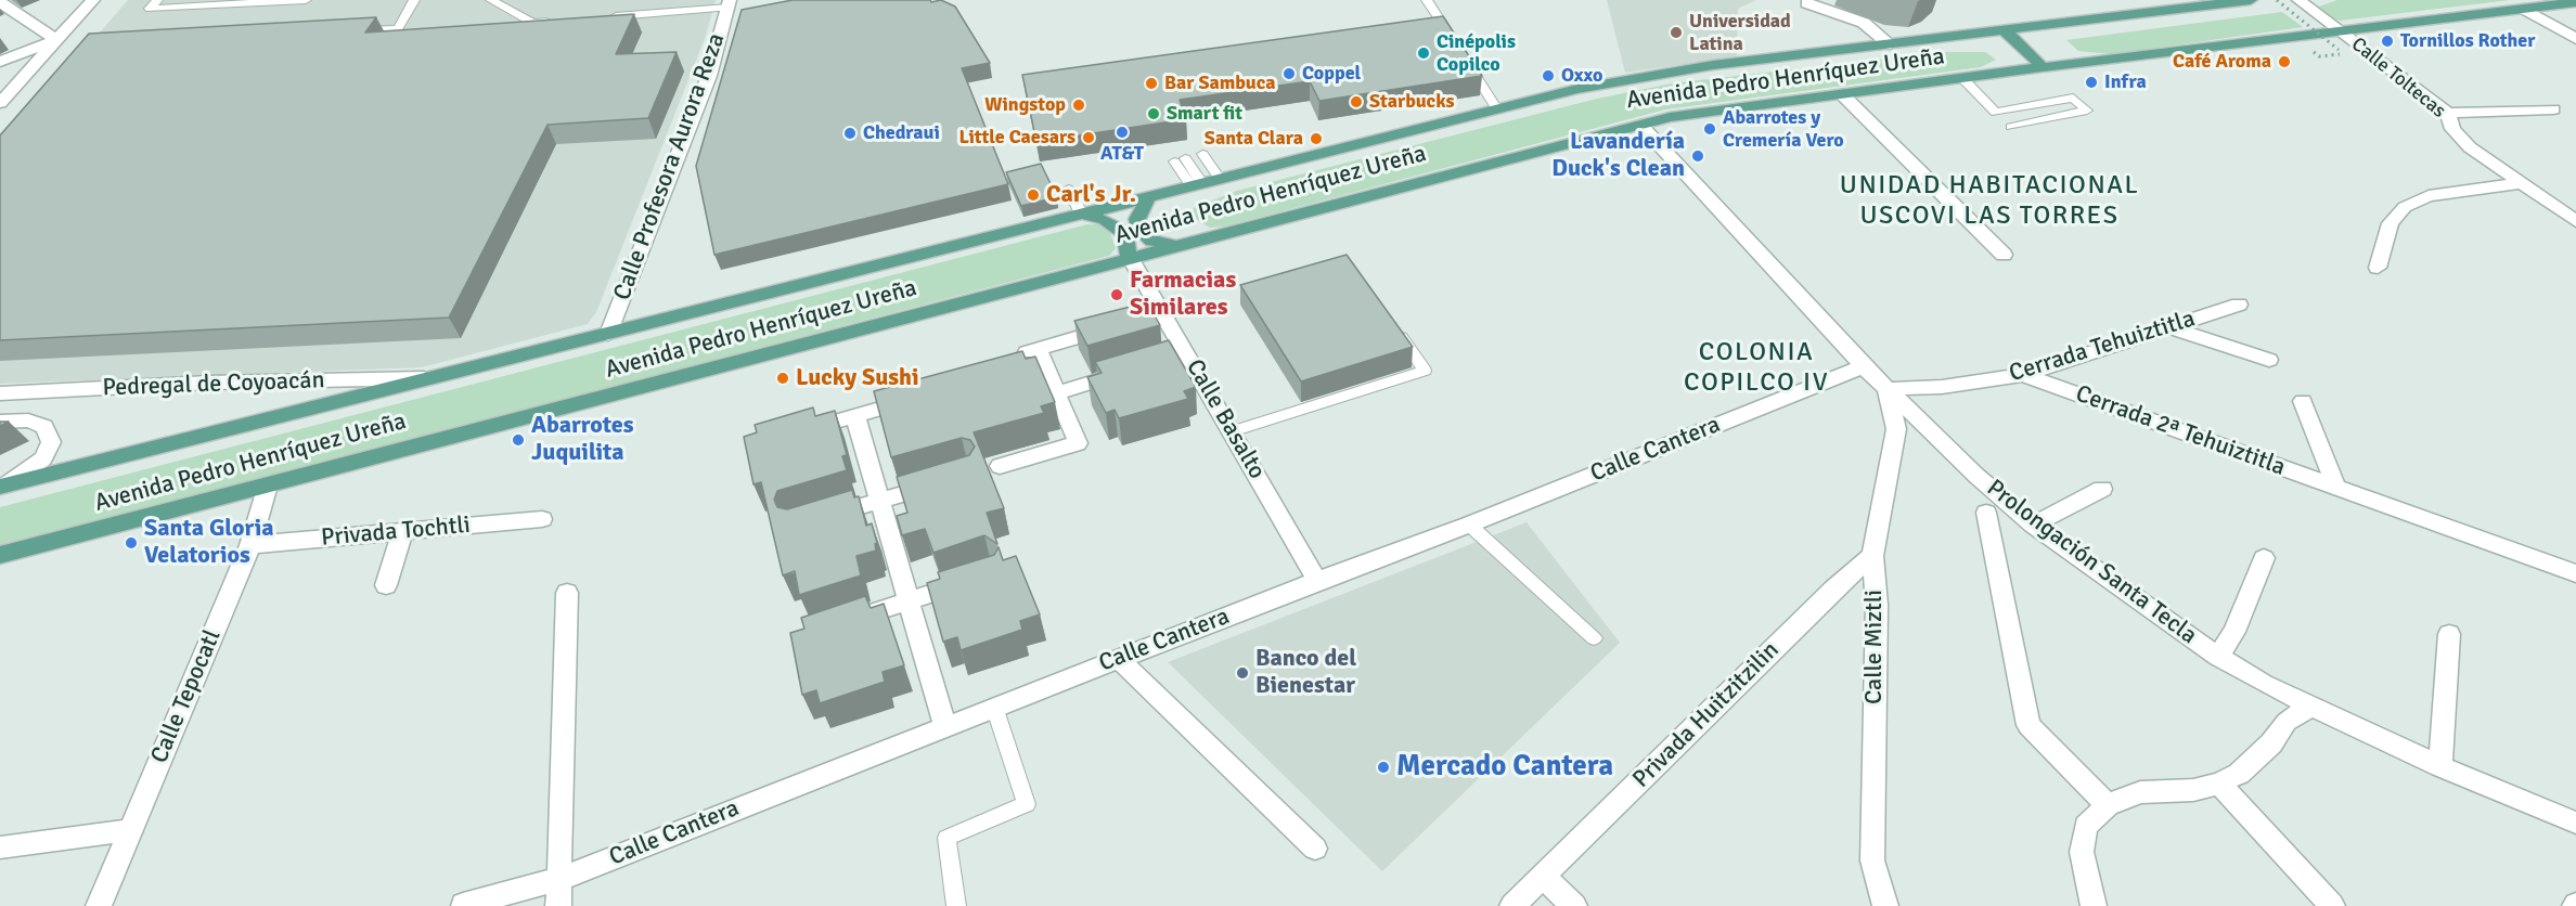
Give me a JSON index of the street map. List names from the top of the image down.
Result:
{
  "streets": {
    "main road": ["Avenida Pedro Henríquez Ureña"],
    "street": [
      "Calle Toltecas",
      "Calle Profesora Aurora Reza",
      "Cerrada Tehuiztitla",
      "Pedregal de Coyoacán",
      "Calle Basalto",
      "Cerrada 2ª Tehuiztitla",
      "Calle Cantera",
      "Privada Tochtli",
      "Prolongación Santa Tecla",
      "Calle Miztli",
      "Calle Tepocatl",
      "Privada Huitzitzilin"
    ]
  },
  "crossings": [
    ["Calle Toltecas", "Avenida Pedro Henríquez Ureña"],
    ["Avenida Pedro Henríquez Ureña", "Calle Profesora Aurora Reza"],
    ["Avenida Pedro Henríquez Ureña", "Pedregal de Coyoacán"],
    ["Avenida Pedro Henríquez Ureña", "Calle Basalto"],
    ["Avenida Pedro Henríquez Ureña", "Prolongación Santa Tecla"],
    ["Avenida Pedro Henríquez Ureña", "Calle Tepocatl"],
    ["Cerrada Tehuiztitla", "Cerrada 2ª Tehuiztitla"],
    ["Cerrada Tehuiztitla", "Prolongación Santa Tecla"],
    ["Cerrada Tehuiztitla", "Calle Miztli"],
    ["Calle Basalto", "Calle Cantera"],
    ["Calle Cantera", "Prolongación Santa Tecla"],
    ["Privada Tochtli", "Calle Tepocatl"],
    ["Prolongación Santa Tecla", "Calle Miztli"],
    ["Calle Miztli", "Privada Huitzitzilin"]
  ],
  "districts": ["UNIDAD HABITACIONAL USCOVI LAS TORRES", "COLONIA COPILCO IV"],
  "places": [
    "Universidad Latina",
    "Tornillos Rother",
    "Cinépolis Copilco",
    "Café Aroma",
    "Coppel",
    "Oxxo",
    "Infra",
    "Bar Sambuca",
    "Starbucks",
    "Wingstop",
    "Smart fit",
    "Abarrotes y Cremería Vero",
    "AT&T",
    "Chedraui",
    "Little Caesars",
    "Santa Clara",
    "Lavandería Duck's Clean",
    "Carl's Jr.",
    "Farmacias Similares",
    "Lucky Sushi",
    "Abarrotes Juquilita",
    "Santa Gloria Velatorios",
    "Banco del Bienestar",
    "Mercado Cantera"
  ]
}
